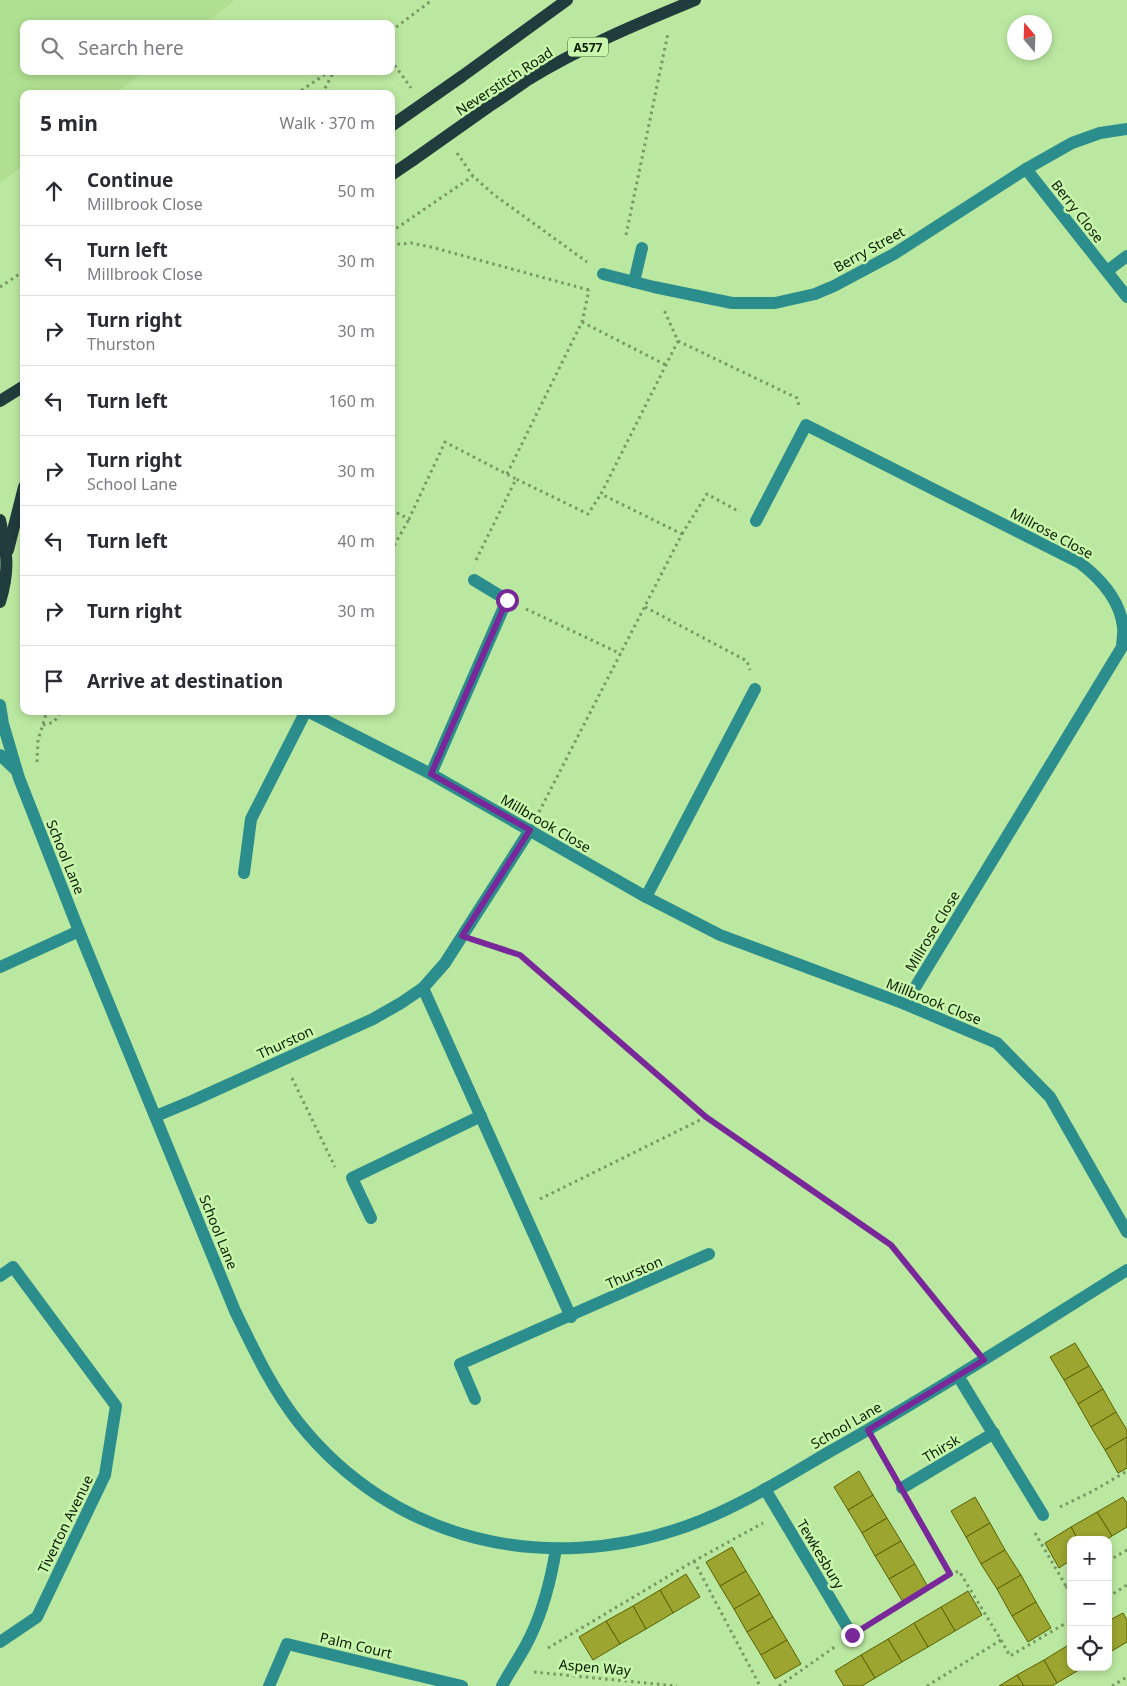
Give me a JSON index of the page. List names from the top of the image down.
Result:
{
  "streets": {
    "main road": ["A577", "Neverstitch Road"],
    "street": [
      "Berry Close",
      "Berry Street",
      "Millrose Close",
      "Millbrook Close",
      "School Lane",
      "Thurston",
      "Thirsk",
      "Tiverton Avenue",
      "Tewkesbury",
      "Palm Court"
    ],
    "path": ["Aspen Way"]
  },
  "crossings": [
    ["Berry Close", "Berry Street"],
    ["Millrose Close", "Millbrook Close"],
    ["Millbrook Close", "Thurston"],
    ["School Lane", "Thurston"],
    ["School Lane", "Tewkesbury"]
  ],
  "north": "top",
  "page": {
    "search": "Search here",
    "heading": ["5 min", "Walk · 370 m"],
    "list": [
      ["Continue", "Millbrook Close", "50 m"],
      ["Turn left", "Millbrook Close", "30 m"],
      ["Turn right", "Thurston", "30 m"],
      ["Turn left", "160 m"],
      ["Turn right", "School Lane", "30 m"],
      ["Turn left", "40 m"],
      ["Turn right", "30 m"],
      "Arrive at destination"
    ],
    "map_buttons": ["+", "−"]
  }
}
